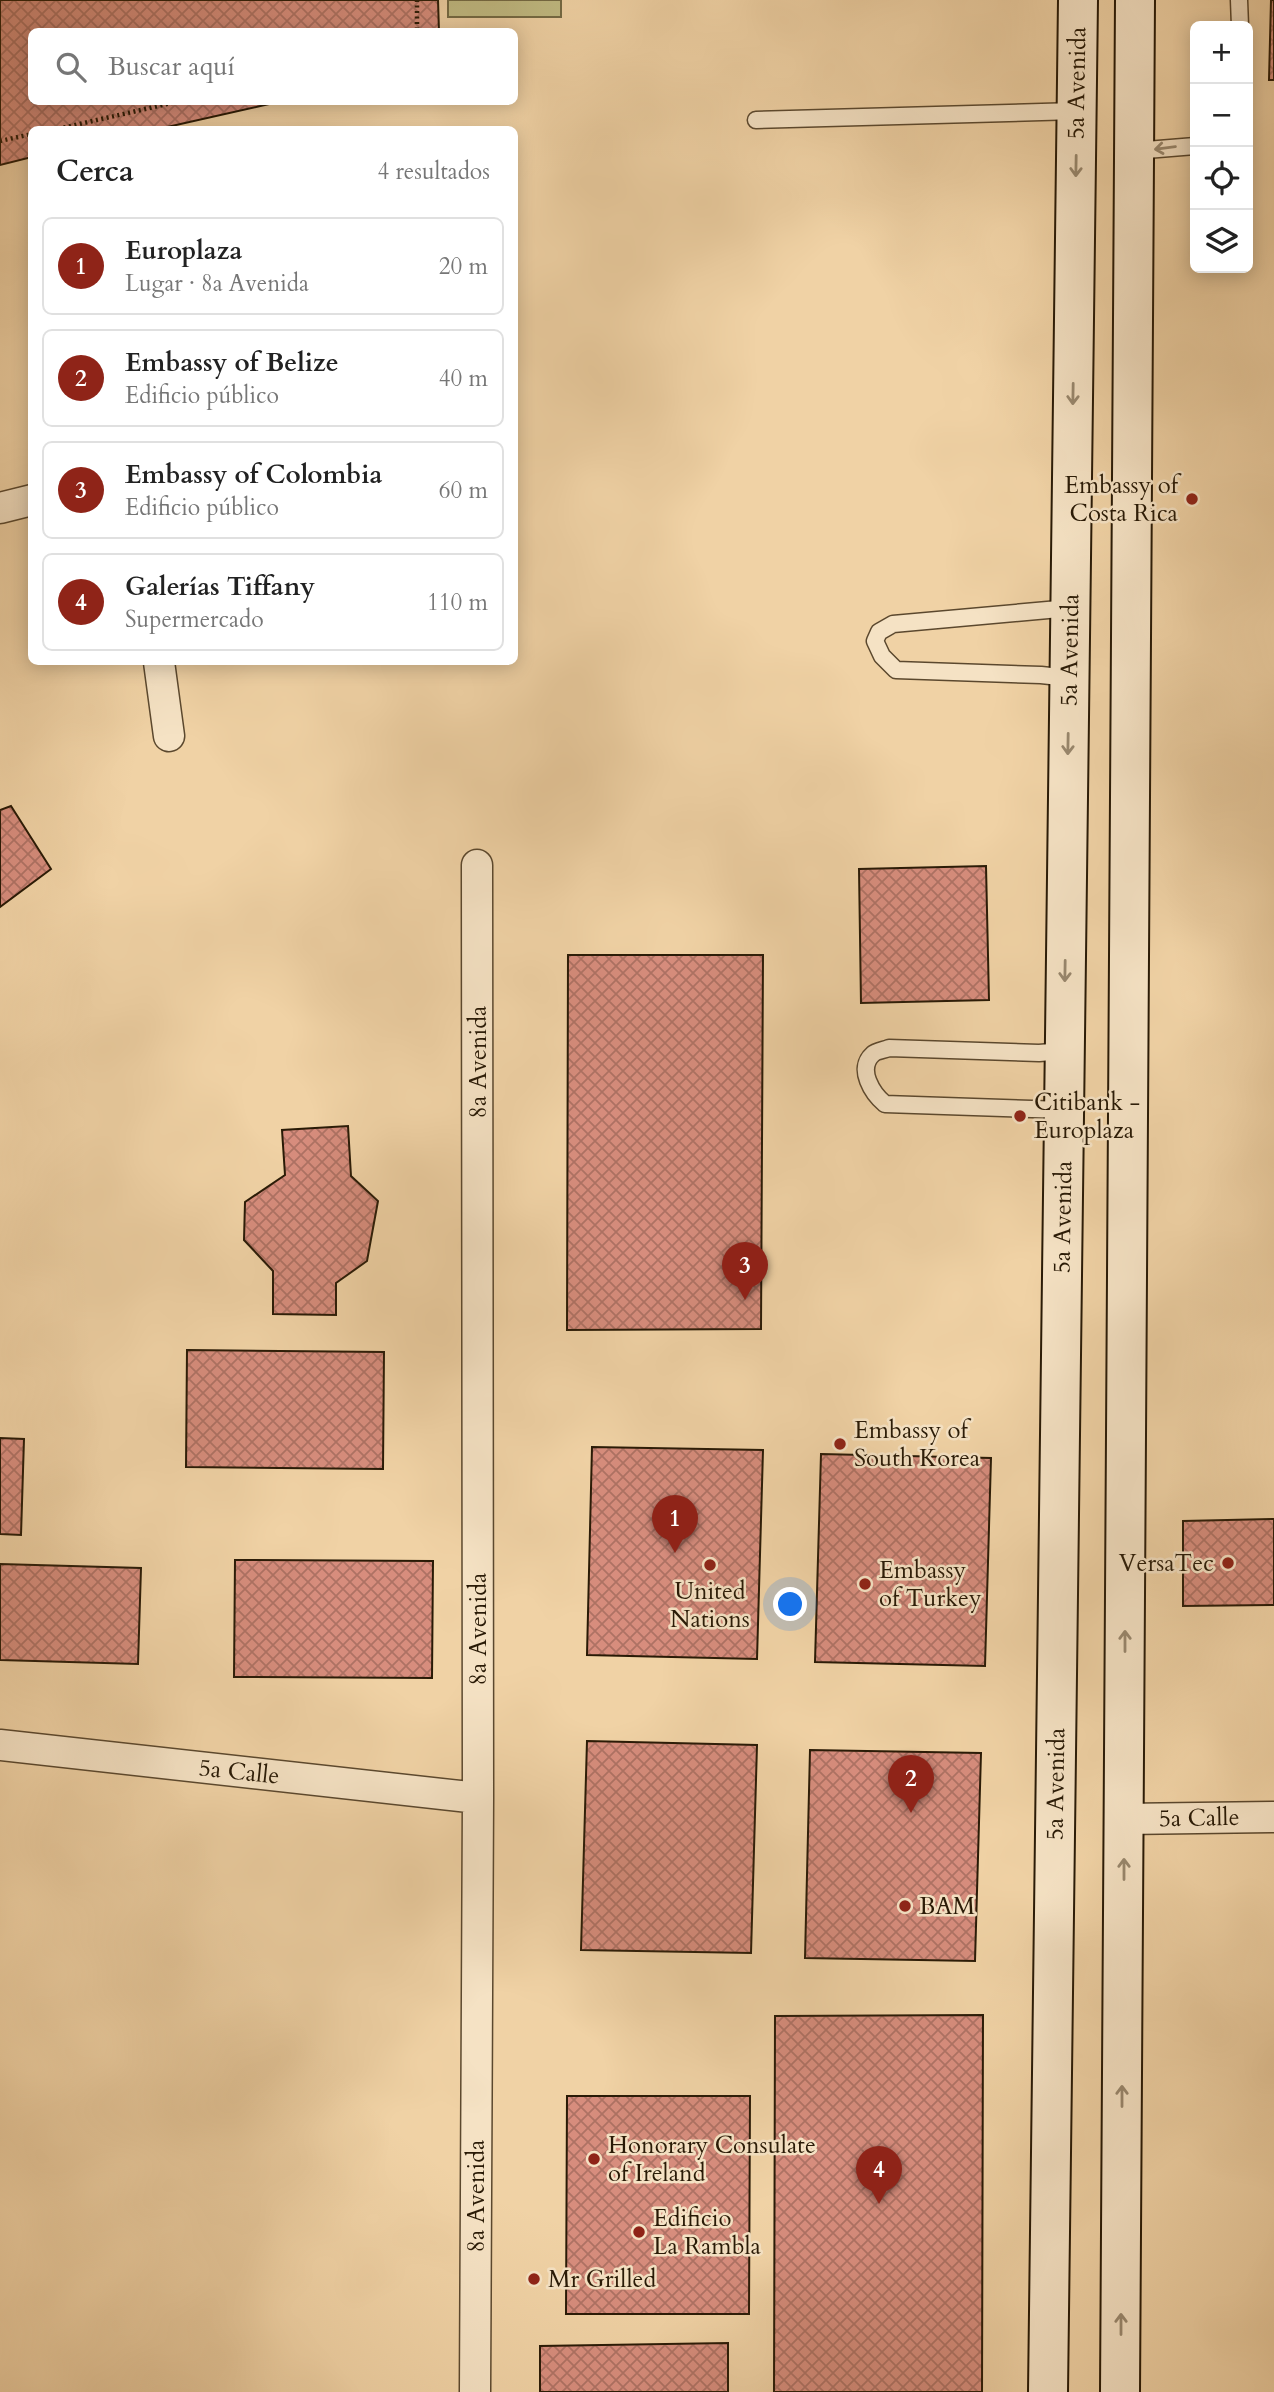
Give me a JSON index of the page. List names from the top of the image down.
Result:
{
  "streets": {
    "street": ["5a Avenida", "8a Avenida", "5a Calle"]
  },
  "crossings": [
    ["8a Avenida", "5a Calle"]
  ],
  "places": [
    "Embassy of Costa Rica",
    "Citibank - Europlaza",
    "Embassy of South Korea",
    "VersaTec",
    "United Nations",
    "Embassy of Turkey",
    "BAM",
    "Honorary Consulate of Ireland",
    "Edificio La Rambla",
    "Mr Grilled"
  ],
  "page": {
    "map_buttons": ["+", "−"],
    "search": "Buscar aquí",
    "heading": ["Cerca", "4 resultados"],
    "list": [
      {
        "mark": "1",
        "name": "Europlaza",
        "note": "Lugar · 8a Avenida",
        "value": "20 m"
      },
      {
        "mark": "2",
        "name": "Embassy of Belize",
        "note": "Edificio público",
        "value": "40 m"
      },
      {
        "mark": "3",
        "name": "Embassy of Colombia",
        "note": "Edificio público",
        "value": "60 m"
      },
      {
        "mark": "4",
        "name": "Galerías Tiffany",
        "note": "Supermercado",
        "value": "110 m"
      }
    ],
    "pins": [
      "3",
      "1",
      "2",
      "4"
    ]
  }
}
